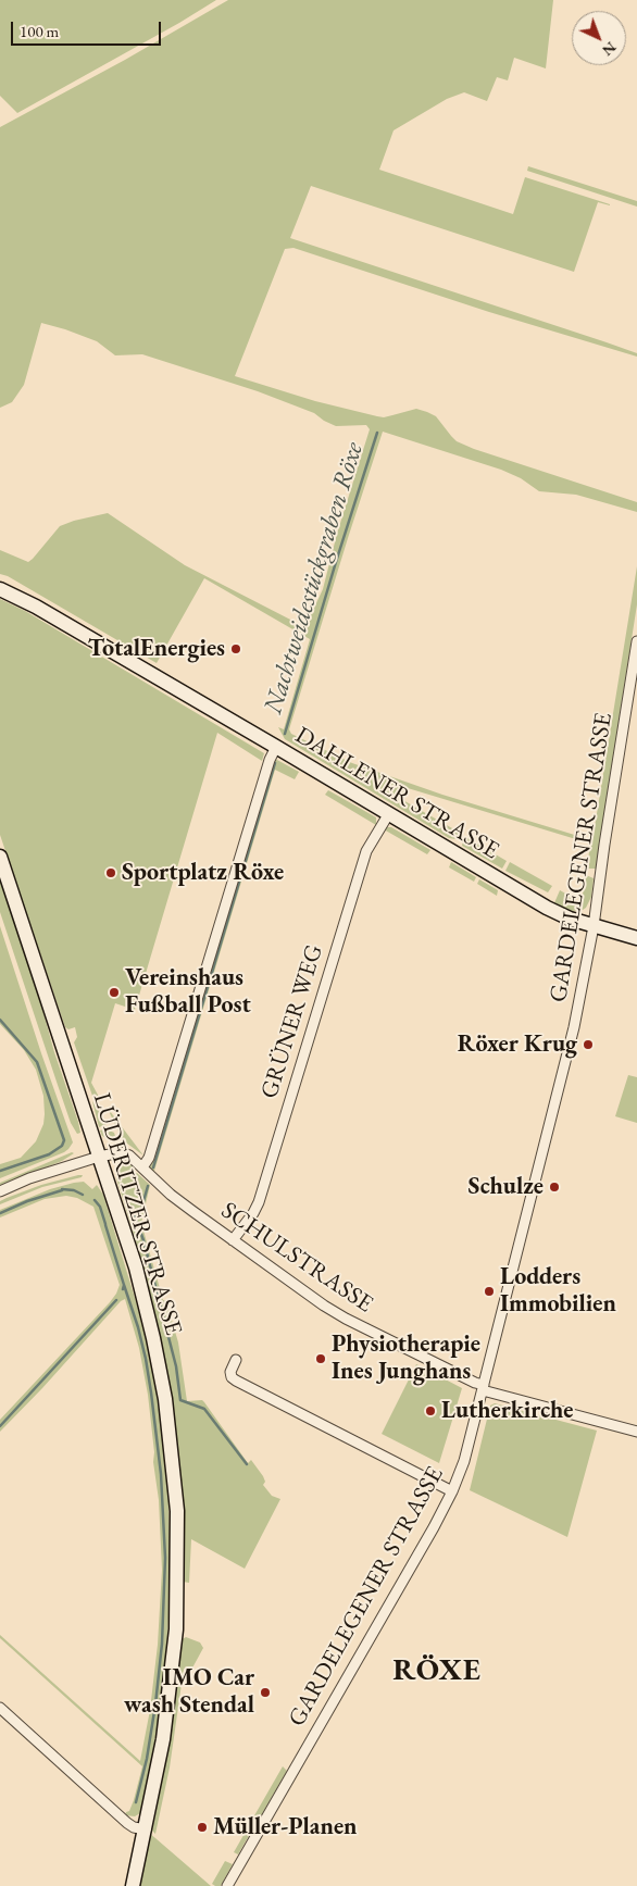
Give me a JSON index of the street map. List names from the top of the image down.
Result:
{
  "streets": {
    "main road": ["DAHLENER STRASSE", "LÜDERITZER STRASSE"],
    "street": ["GARDELEGENER STRASSE", "GRÜNER WEG", "SCHULSTRASSE"]
  },
  "crossings": [
    ["DAHLENER STRASSE", "GARDELEGENER STRASSE"],
    ["DAHLENER STRASSE", "GRÜNER WEG"],
    ["GARDELEGENER STRASSE", "SCHULSTRASSE"],
    ["GRÜNER WEG", "SCHULSTRASSE"],
    ["LÜDERITZER STRASSE", "SCHULSTRASSE"]
  ],
  "districts": ["RÖXE"],
  "water": ["Nachtweidestückgraben Röxe"],
  "places": [
    "TotalEnergies",
    "Sportplatz Röxe",
    "Vereinshaus Fußball Post",
    "Röxer Krug",
    "Schulze",
    "Lodders Immobilien",
    "Physiotherapie Ines Junghans",
    "Lutherkirche",
    "IMO Car wash Stendal",
    "Müller-Planen"
  ],
  "scale_bar": "100 m",
  "north": "bottom right"
}
